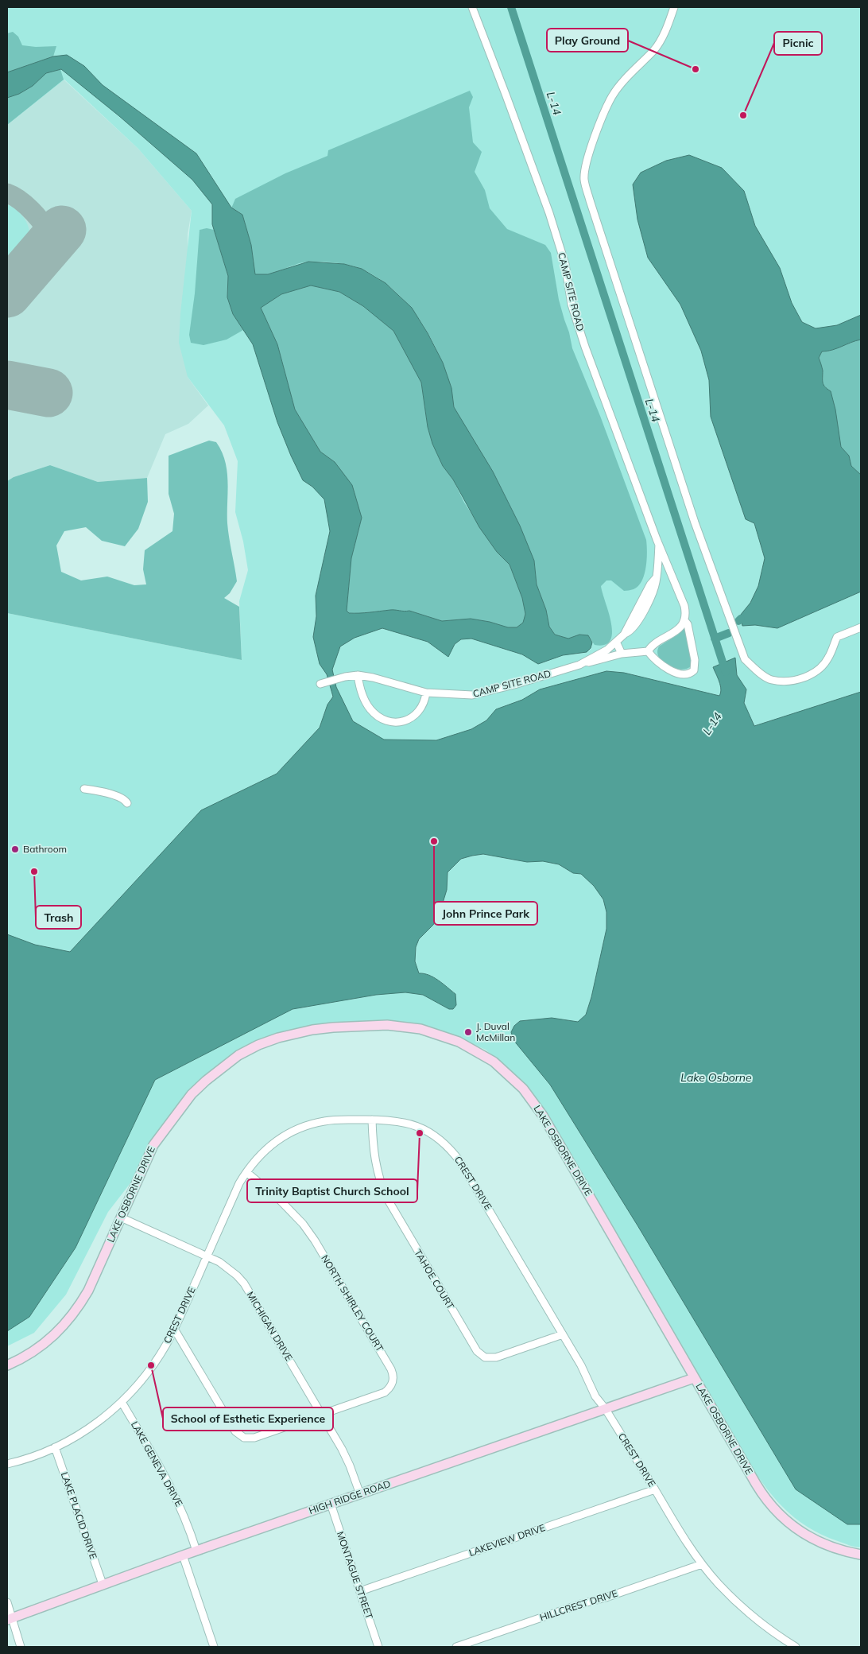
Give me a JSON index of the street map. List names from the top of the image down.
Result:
{
  "streets": {
    "street": [
      "CAMP SITE ROAD",
      "LAKE OSBORNE DRIVE",
      "CREST DRIVE",
      "TAHOE COURT",
      "NORTH SHIRLEY COURT",
      "MICHIGAN DRIVE",
      "LAKE GENEVA DRIVE",
      "HIGH RIDGE ROAD",
      "LAKE PLACID DRIVE",
      "LAKEVIEW DRIVE",
      "MONTAGUE STREET",
      "HILLCREST DRIVE"
    ]
  },
  "crossings": [
    ["LAKE OSBORNE DRIVE", "MICHIGAN DRIVE"],
    ["LAKE OSBORNE DRIVE", "HIGH RIDGE ROAD"],
    ["CREST DRIVE", "TAHOE COURT"],
    ["CREST DRIVE", "NORTH SHIRLEY COURT"],
    ["CREST DRIVE", "MICHIGAN DRIVE"],
    ["CREST DRIVE", "LAKE GENEVA DRIVE"],
    ["CREST DRIVE", "HIGH RIDGE ROAD"],
    ["CREST DRIVE", "LAKE PLACID DRIVE"],
    ["CREST DRIVE", "LAKEVIEW DRIVE"],
    ["CREST DRIVE", "HILLCREST DRIVE"],
    ["NORTH SHIRLEY COURT", "MICHIGAN DRIVE"],
    ["MICHIGAN DRIVE", "HIGH RIDGE ROAD"],
    ["LAKE GENEVA DRIVE", "HIGH RIDGE ROAD"],
    ["HIGH RIDGE ROAD", "LAKE PLACID DRIVE"],
    ["HIGH RIDGE ROAD", "MONTAGUE STREET"],
    ["LAKEVIEW DRIVE", "MONTAGUE STREET"]
  ],
  "water": ["L-14", "Lake Osborne"],
  "places": [
    "Play Ground",
    "Picnic",
    "John Prince Park",
    "Bathroom",
    "Trash",
    "J. Duval McMillan",
    "Trinity Baptist Church School",
    "School of Esthetic Experience"
  ]
}
